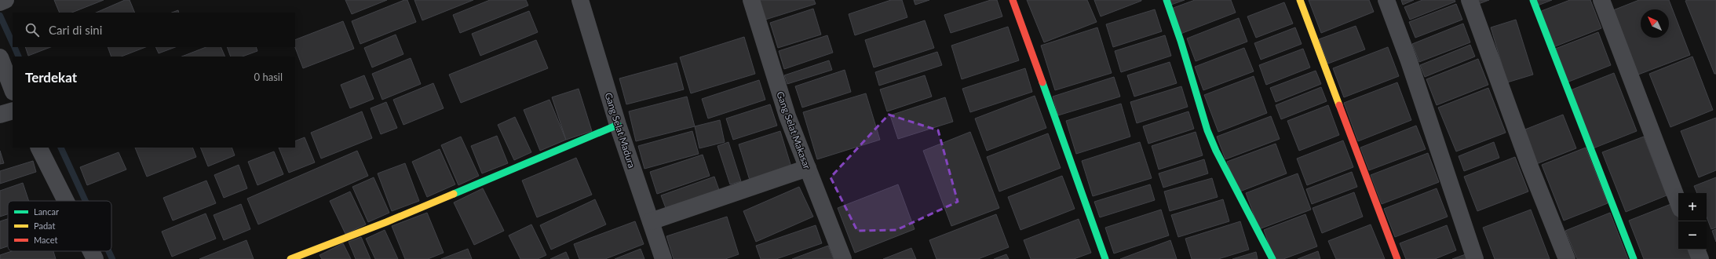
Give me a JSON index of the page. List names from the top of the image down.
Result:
{
  "streets": {
    "street": ["Gang Selat Madura", "Gang Selat Makasar"]
  },
  "legend": ["Lancar", "Padat", "Macet"],
  "north": "top left",
  "page": {
    "search": "Cari di sini",
    "heading": ["Terdekat", "0 hasil"],
    "map_buttons": ["+", "−"]
  }
}
